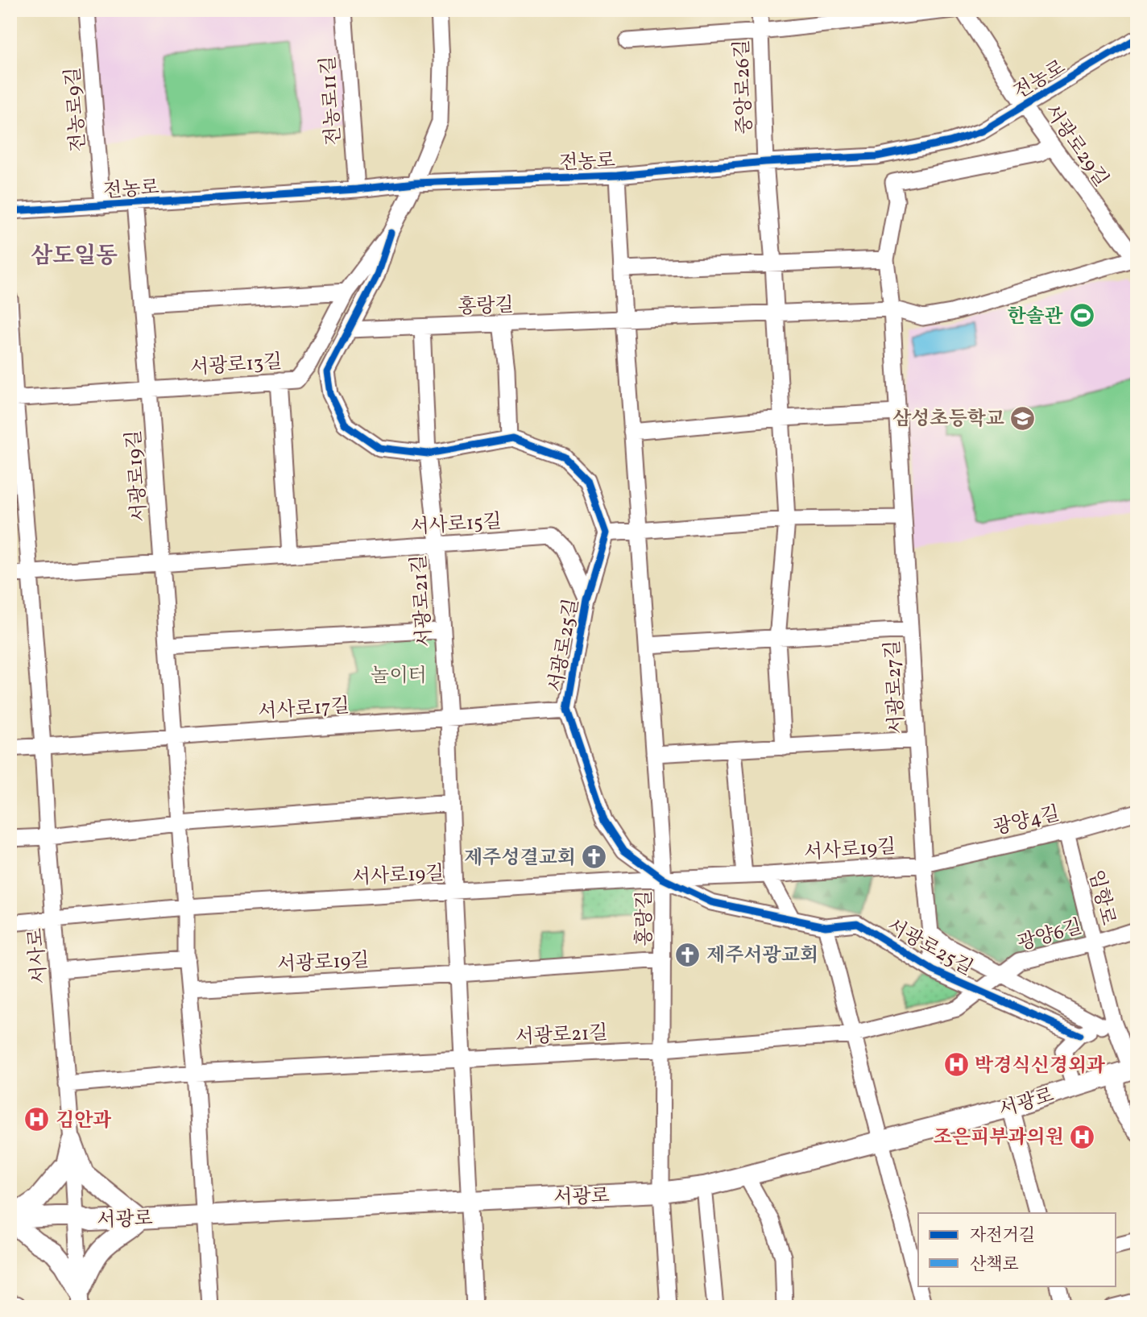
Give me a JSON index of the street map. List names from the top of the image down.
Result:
{
  "streets": {
    "main road": ["서광로"],
    "street": [
      "전농로",
      "중앙로26길",
      "전농로11길",
      "전농로9길",
      "서광로29길",
      "홍랑길",
      "서광로13길",
      "서광로19길",
      "서사로15길",
      "서광로21길",
      "서광로25길",
      "서광로27길",
      "서사로17길",
      "광양4길",
      "서사로19길",
      "임항로",
      "광양6길",
      "서사로"
    ]
  },
  "crossings": [
    ["전농로", "중앙로26길"],
    ["전농로", "전농로11길"],
    ["전농로", "전농로9길"],
    ["전농로", "서광로29길"],
    ["전농로", "홍랑길"],
    ["전농로", "서광로13길"],
    ["전농로", "서광로19길"],
    ["서광로29길", "서광로27길"],
    ["홍랑길", "서광로21길"],
    ["홍랑길", "서광로25길"],
    ["홍랑길", "서사로19길"],
    ["홍랑길", "서광로"],
    ["서광로13길", "서광로19길"],
    ["서광로13길", "서사로"],
    ["서광로19길", "서사로15길"],
    ["서광로19길", "서광로21길"],
    ["서광로19길", "서사로17길"],
    ["서광로19길", "서사로19길"],
    ["서광로19길", "서광로"],
    ["서사로15길", "서광로21길"],
    ["서사로15길", "서광로25길"],
    ["서사로15길", "서사로"],
    ["서광로21길", "서사로17길"],
    ["서광로21길", "서사로19길"],
    ["서광로21길", "서광로"],
    ["서광로25길", "서광로27길"],
    ["서광로25길", "서사로17길"],
    ["서광로25길", "서사로19길"],
    ["서광로25길", "광양6길"],
    ["서광로27길", "광양4길"],
    ["서광로27길", "서사로19길"],
    ["서사로17길", "서사로"],
    ["광양4길", "서사로19길"],
    ["광양4길", "임항로"],
    ["서사로19길", "서사로"],
    ["임항로", "광양6길"],
    ["임항로", "서광로"],
    ["서사로", "서광로"]
  ],
  "districts": ["삼도일동"],
  "parks": ["놀이터"],
  "places": {
    "sports": ["한솔관"],
    "school or university": ["삼성초등학교"],
    "church": ["제주성결교회", "제주서광교회"],
    "hospital": ["박경식신경외과", "김안과", "조은피부과의원"]
  },
  "legend": ["자전거길", "산책로"]
}
